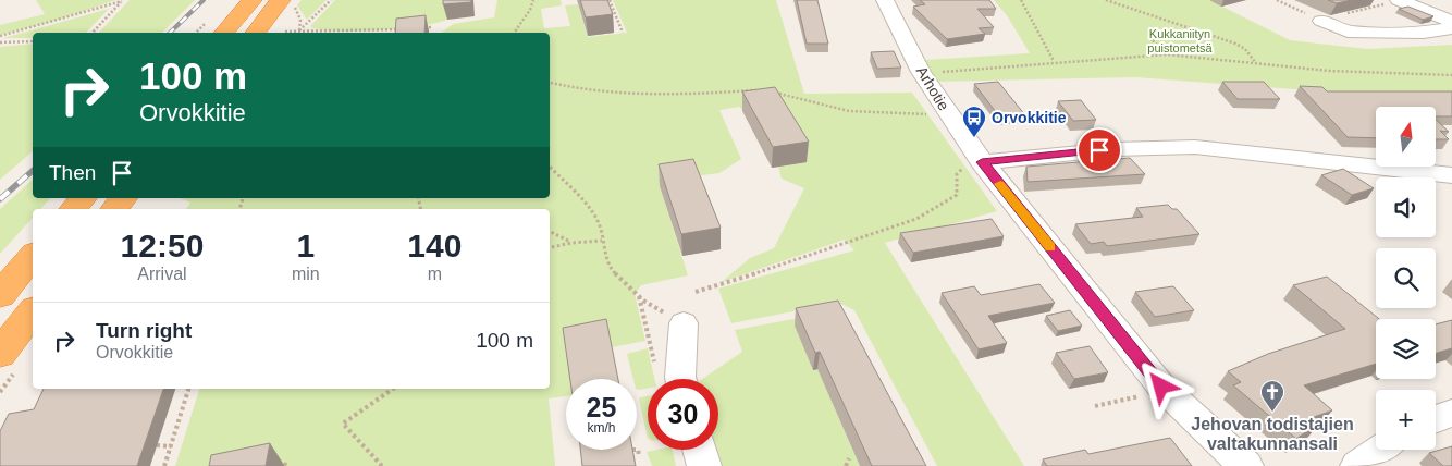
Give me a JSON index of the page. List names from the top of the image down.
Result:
{
  "streets": {
    "street": ["Arhotie"]
  },
  "parks": ["Kukkaniityn puistometsä"],
  "places": {
    "bus stop": ["Orvokkitie"],
    "church": ["Jehovan todistajien valtakunnansali"]
  },
  "north": "top",
  "page": {
    "turn": ["100 m", "Orvokkitie"],
    "map_buttons": "+",
    "then": "Then",
    "eta": [
      "12:50",
      "Arrival",
      "1",
      "min",
      "140",
      "m"
    ],
    "list": [
      {
        "name": "Turn right",
        "note": "Orvokkitie",
        "value": "100 m"
      }
    ],
    "speed": "25 km/h",
    "limit": "30"
  }
}
